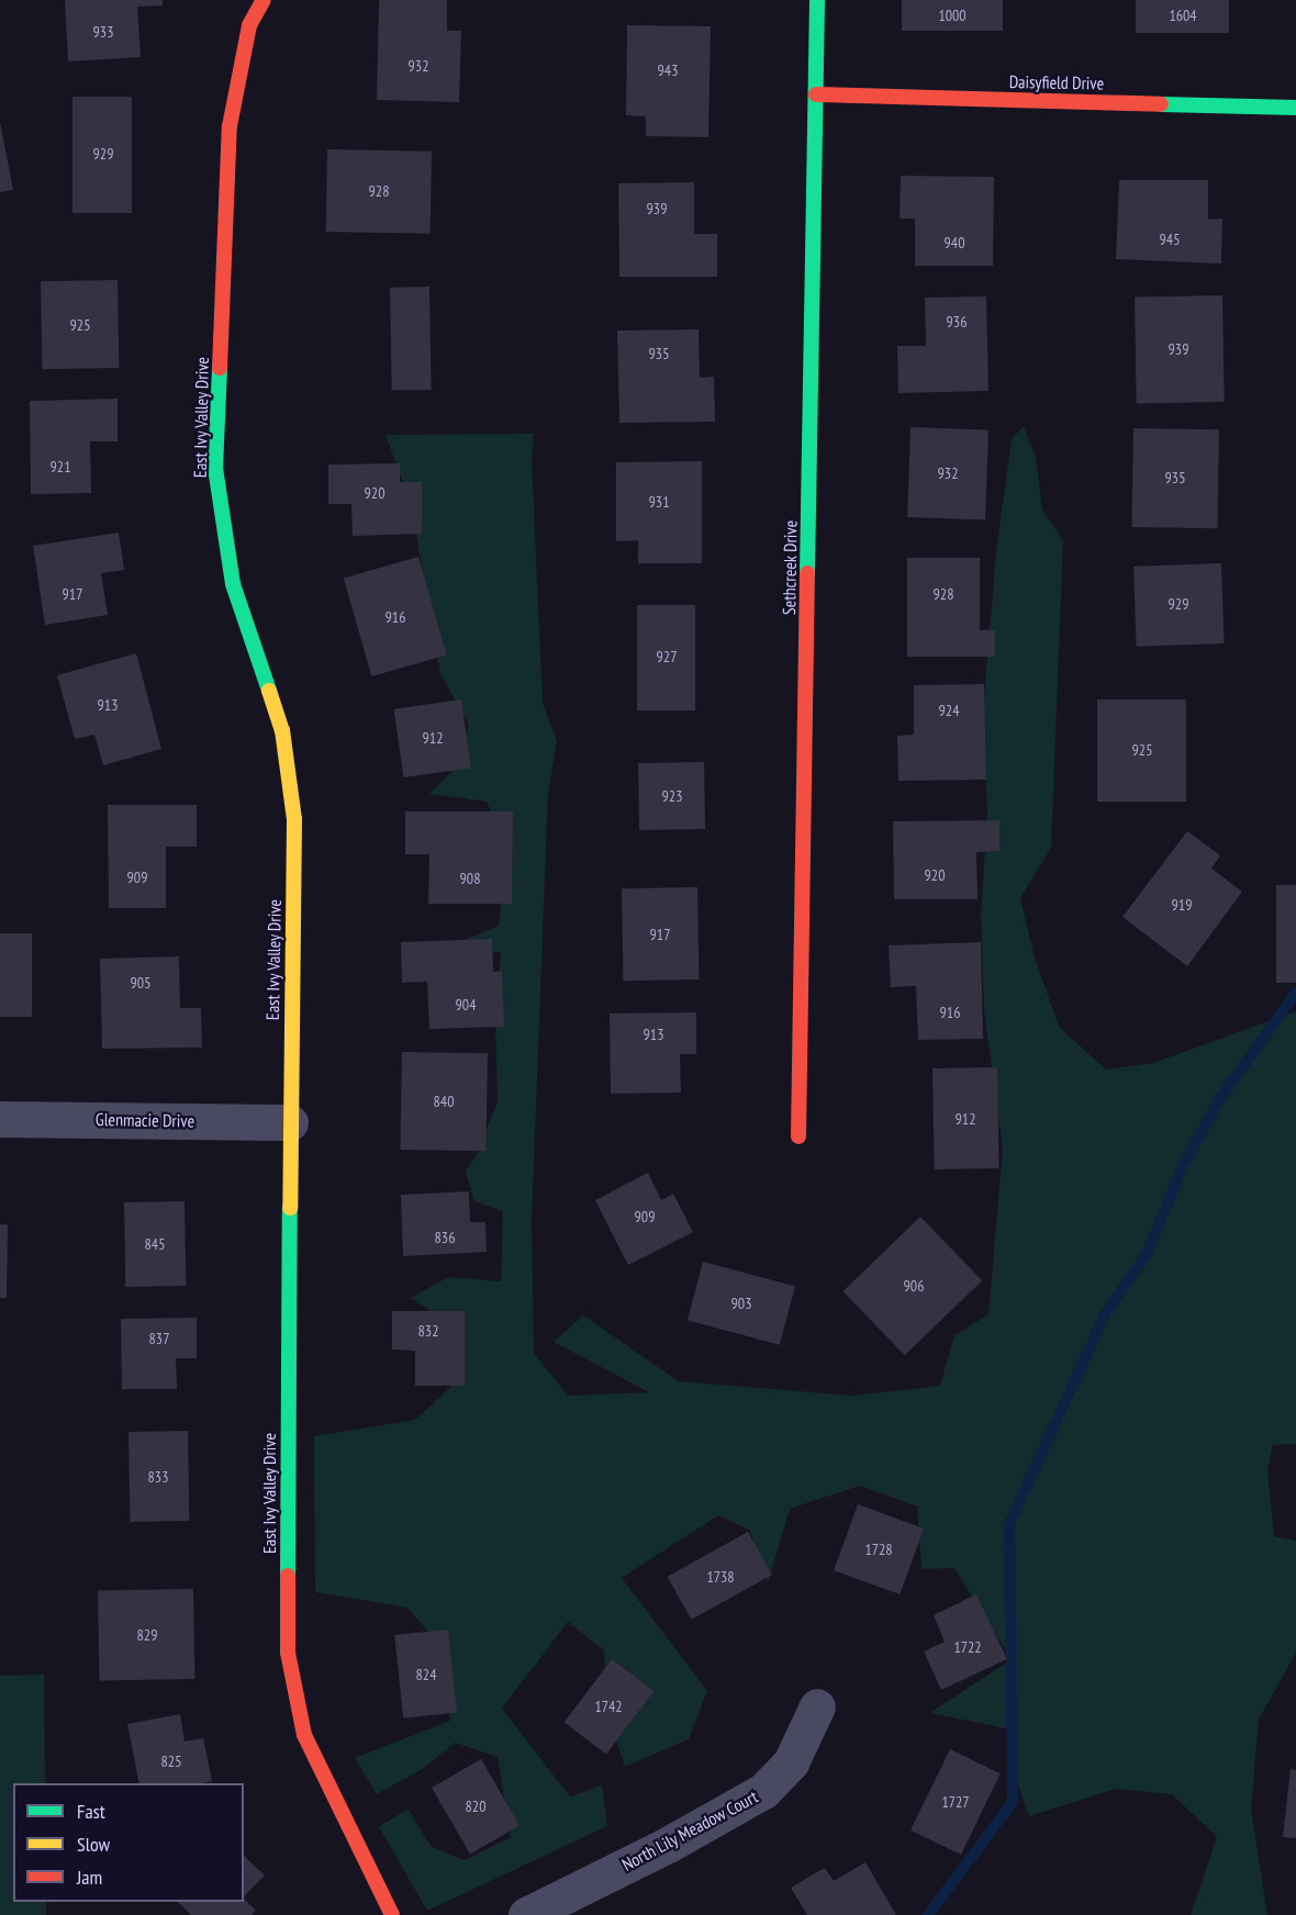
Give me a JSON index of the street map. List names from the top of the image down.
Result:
{
  "streets": {
    "street": [
      "Daisyfield Drive",
      "East Ivy Valley Drive",
      "Sethcreek Drive",
      "Glenmacie Drive",
      "North Lily Meadow Court"
    ]
  },
  "crossings": [
    ["Daisyfield Drive", "Sethcreek Drive"],
    ["East Ivy Valley Drive", "Glenmacie Drive"]
  ],
  "house_numbers": [
    "1000",
    "1604",
    "933",
    "932",
    "943",
    "929",
    "928",
    "939",
    "945",
    "940",
    "936",
    "925",
    "939",
    "935",
    "921",
    "932",
    "935",
    "920",
    "931",
    "917",
    "928",
    "929",
    "916",
    "927",
    "913",
    "924",
    "912",
    "925",
    "923",
    "920",
    "909",
    "908",
    "919",
    "917",
    "905",
    "904",
    "916",
    "913",
    "840",
    "912",
    "909",
    "836",
    "845",
    "906",
    "903",
    "832",
    "837",
    "833",
    "1728",
    "1738",
    "829",
    "1722",
    "824",
    "1742",
    "825",
    "1727",
    "820"
  ],
  "legend": ["Fast", "Slow", "Jam"]
}
